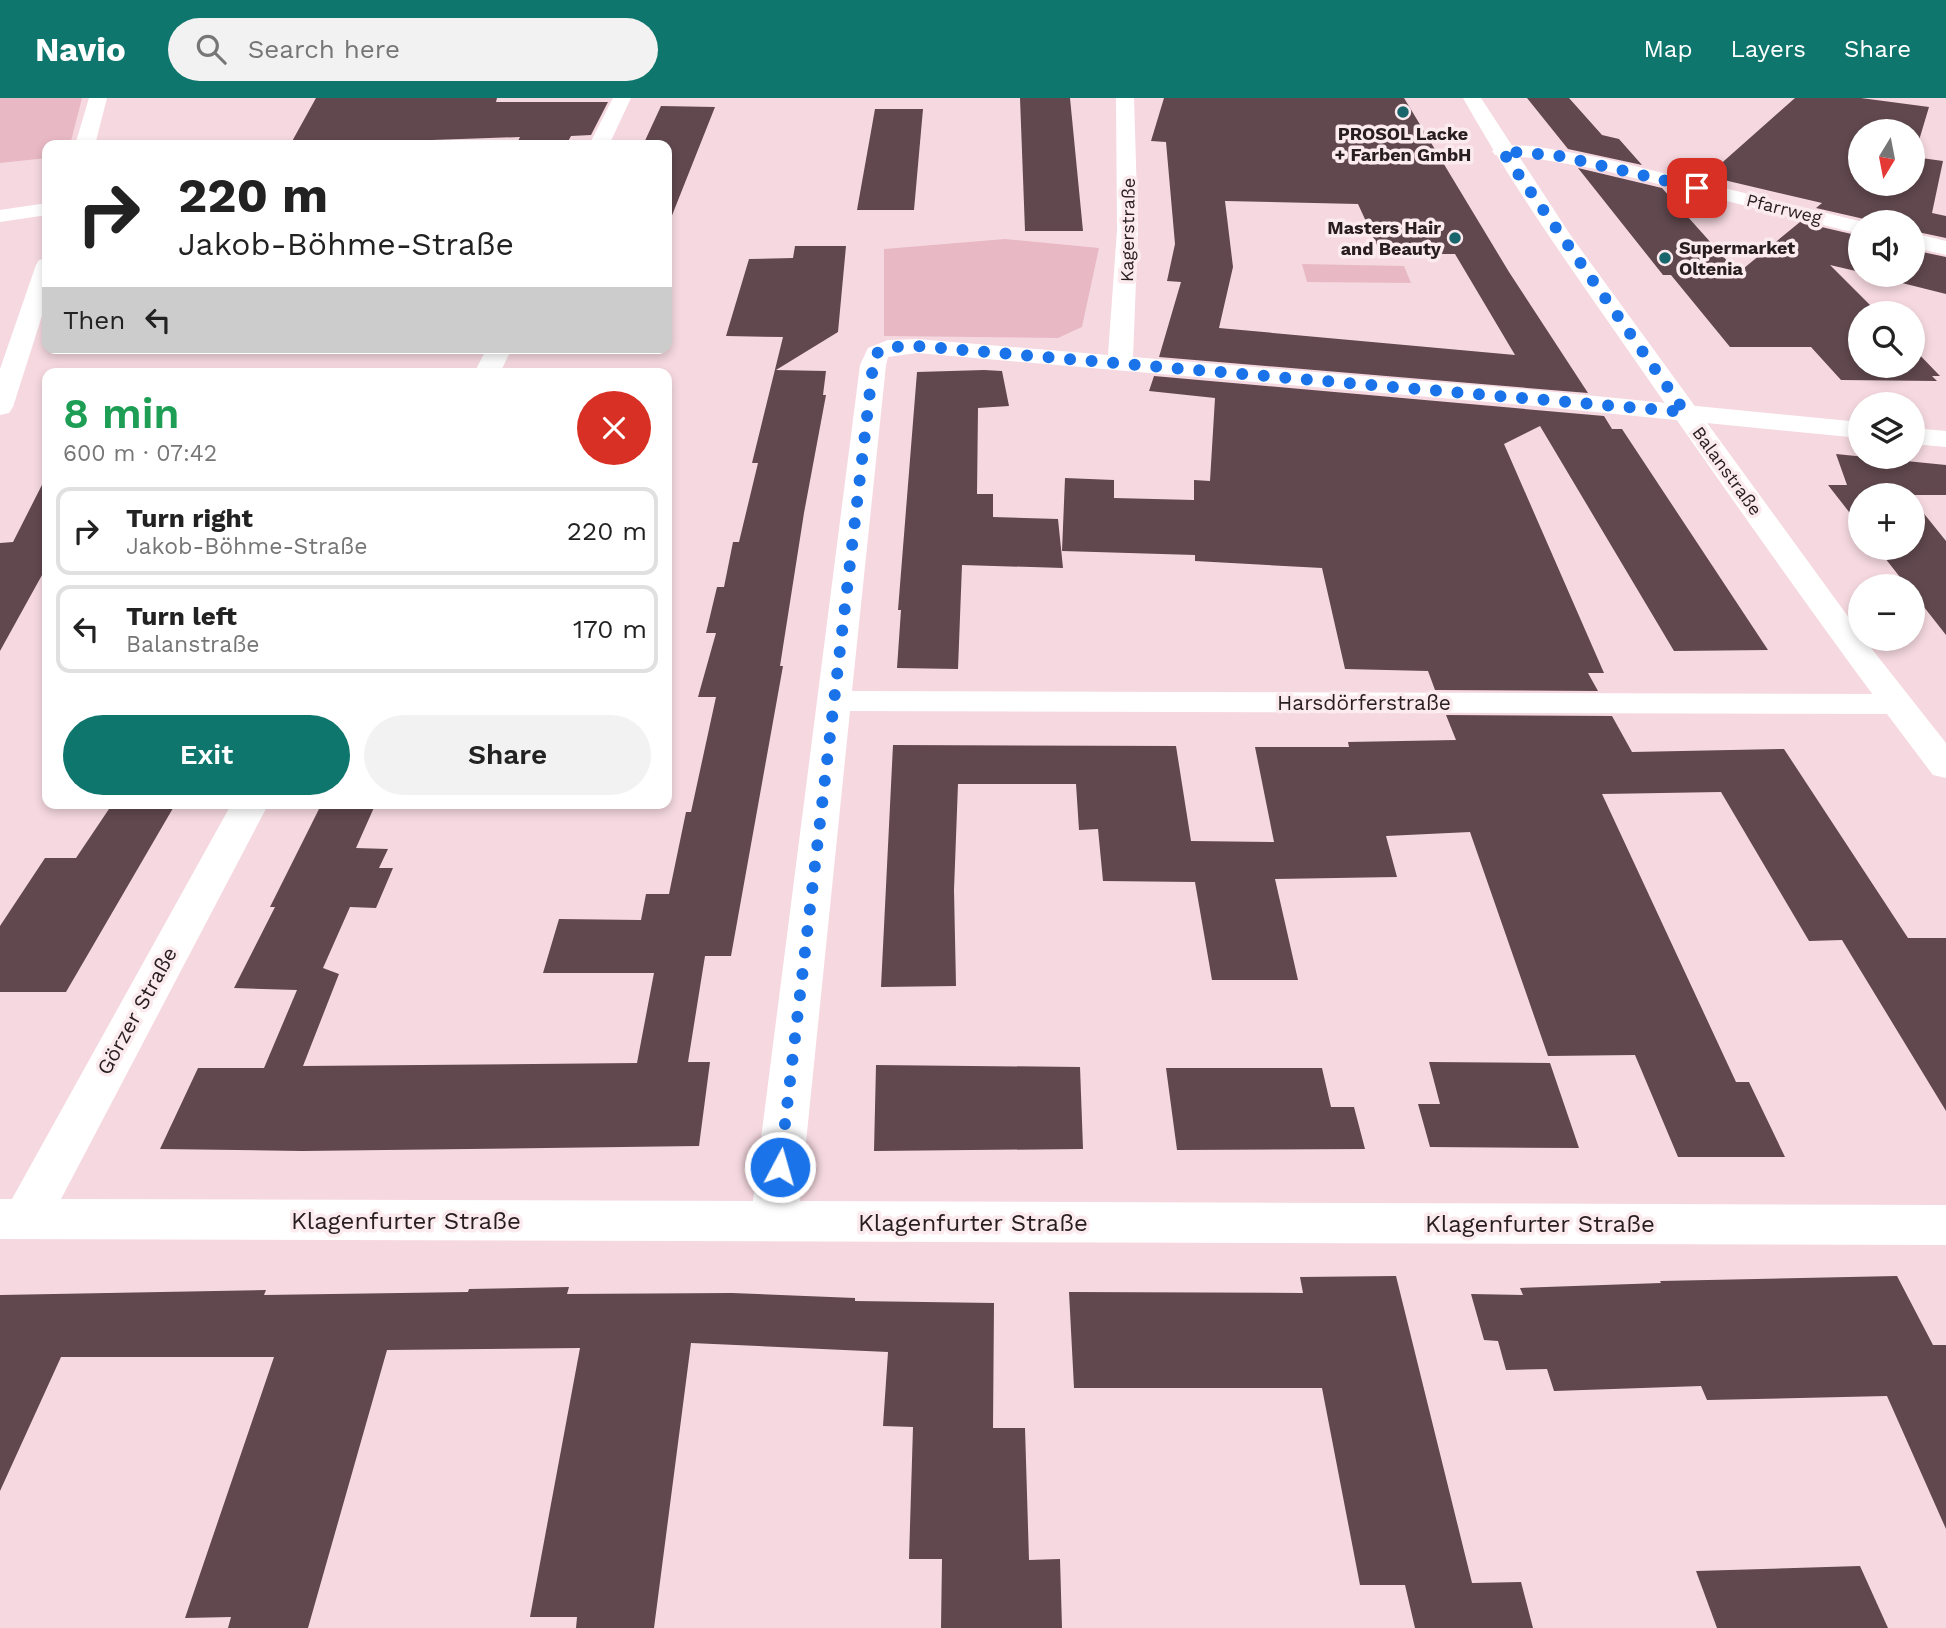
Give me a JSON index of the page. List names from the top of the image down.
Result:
{
  "streets": {
    "street": [
      "Pfarrweg",
      "Kagerstraße",
      "Balanstraße",
      "Harsdörferstraße",
      "Görzer Straße",
      "Klagenfurter Straße"
    ]
  },
  "crossings": [
    ["Pfarrweg", "Balanstraße"],
    ["Balanstraße", "Harsdörferstraße"],
    ["Görzer Straße", "Klagenfurter Straße"]
  ],
  "places": ["PROSOL Lacke + Farben GmbH", "Masters Hair and Beauty", "Supermarket Oltenia"],
  "north": "bottom",
  "page": {
    "header": "Navio",
    "search": "Search here",
    "nav": ["Map", "Layers", "Share"],
    "map_buttons": ["+", "−"],
    "turn": ["220 m", "Jakob-Böhme-Straße"],
    "then": "Then",
    "heading": ["8 min", "600 m · 07:42"],
    "list": [
      {
        "name": "Turn right",
        "note": "Jakob-Böhme-Straße",
        "value": "220 m"
      },
      {
        "name": "Turn left",
        "note": "Balanstraße",
        "value": "170 m"
      }
    ],
    "buttons": ["Exit", "Share"]
  }
}
